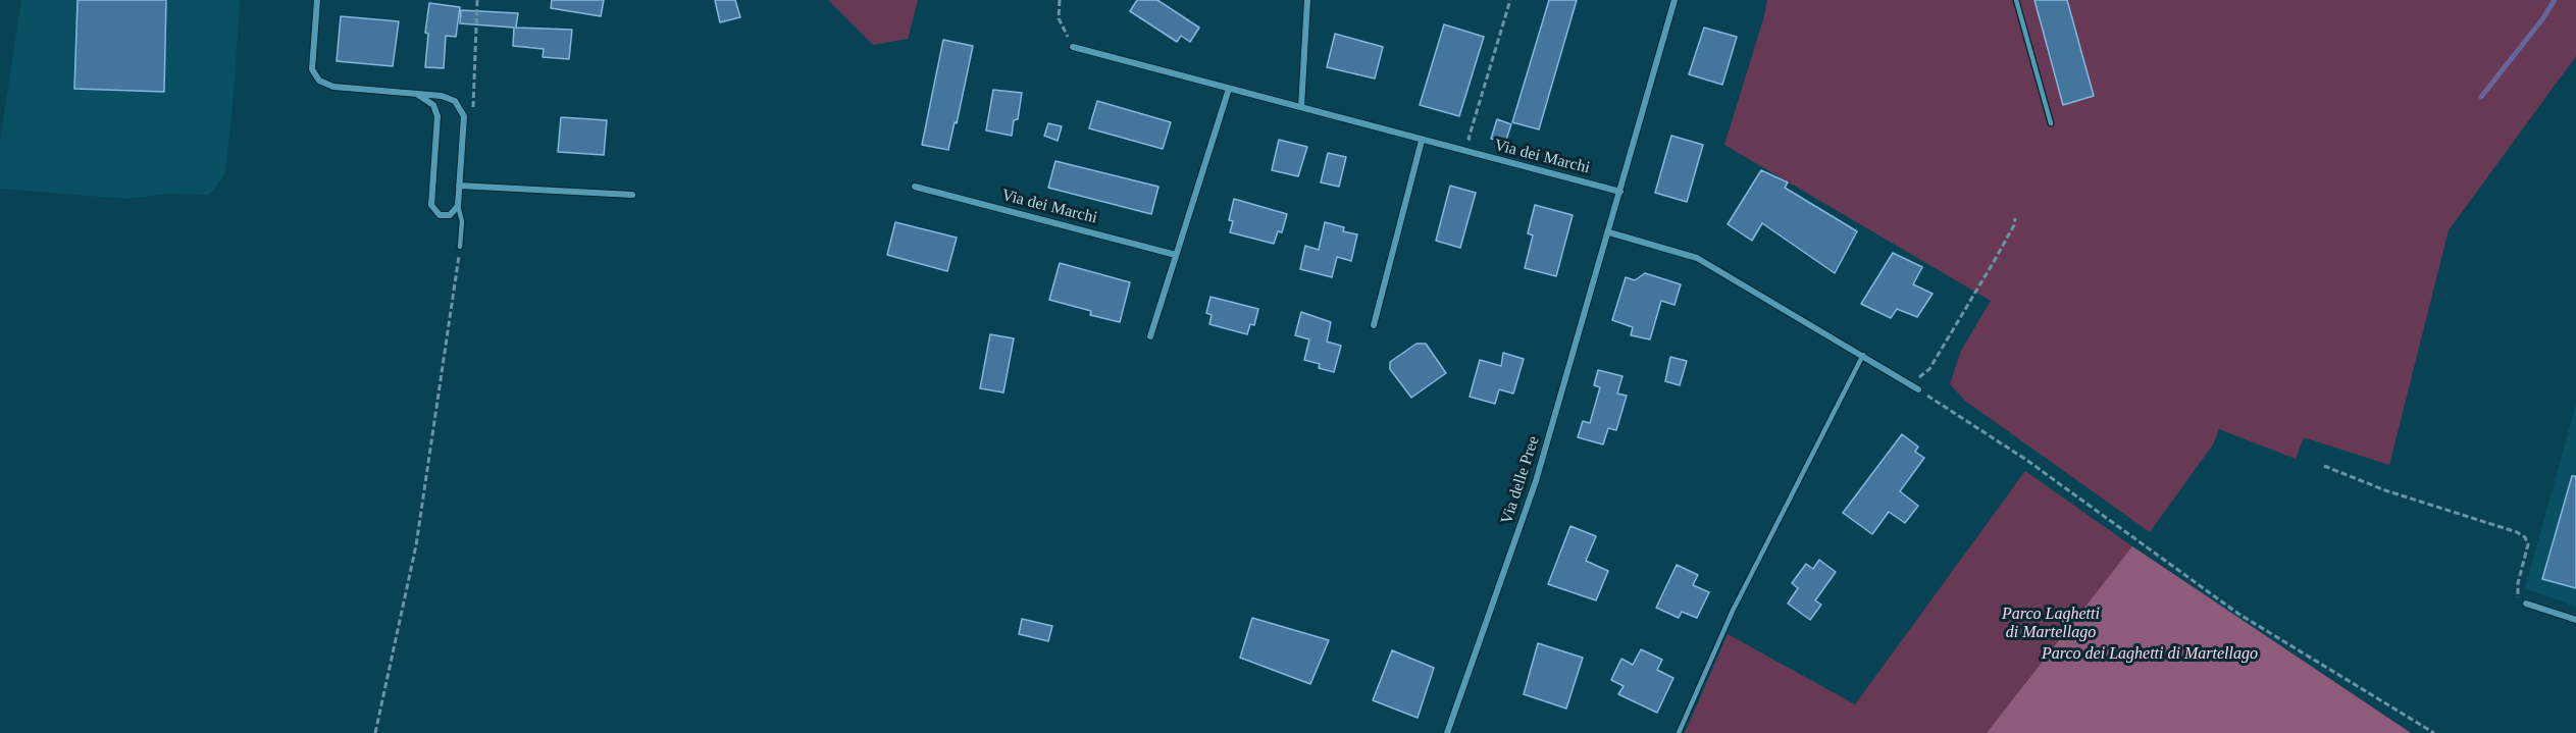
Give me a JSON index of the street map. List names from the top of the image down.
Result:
{
  "streets": {
    "street": ["Via dei Marchi", "Via delle Pree"]
  },
  "crossings": [
    ["Via dei Marchi", "Via delle Pree"]
  ],
  "parks": ["Parco Laghetti di Martellago", "Parco dei Laghetti di Martellago"]
}
